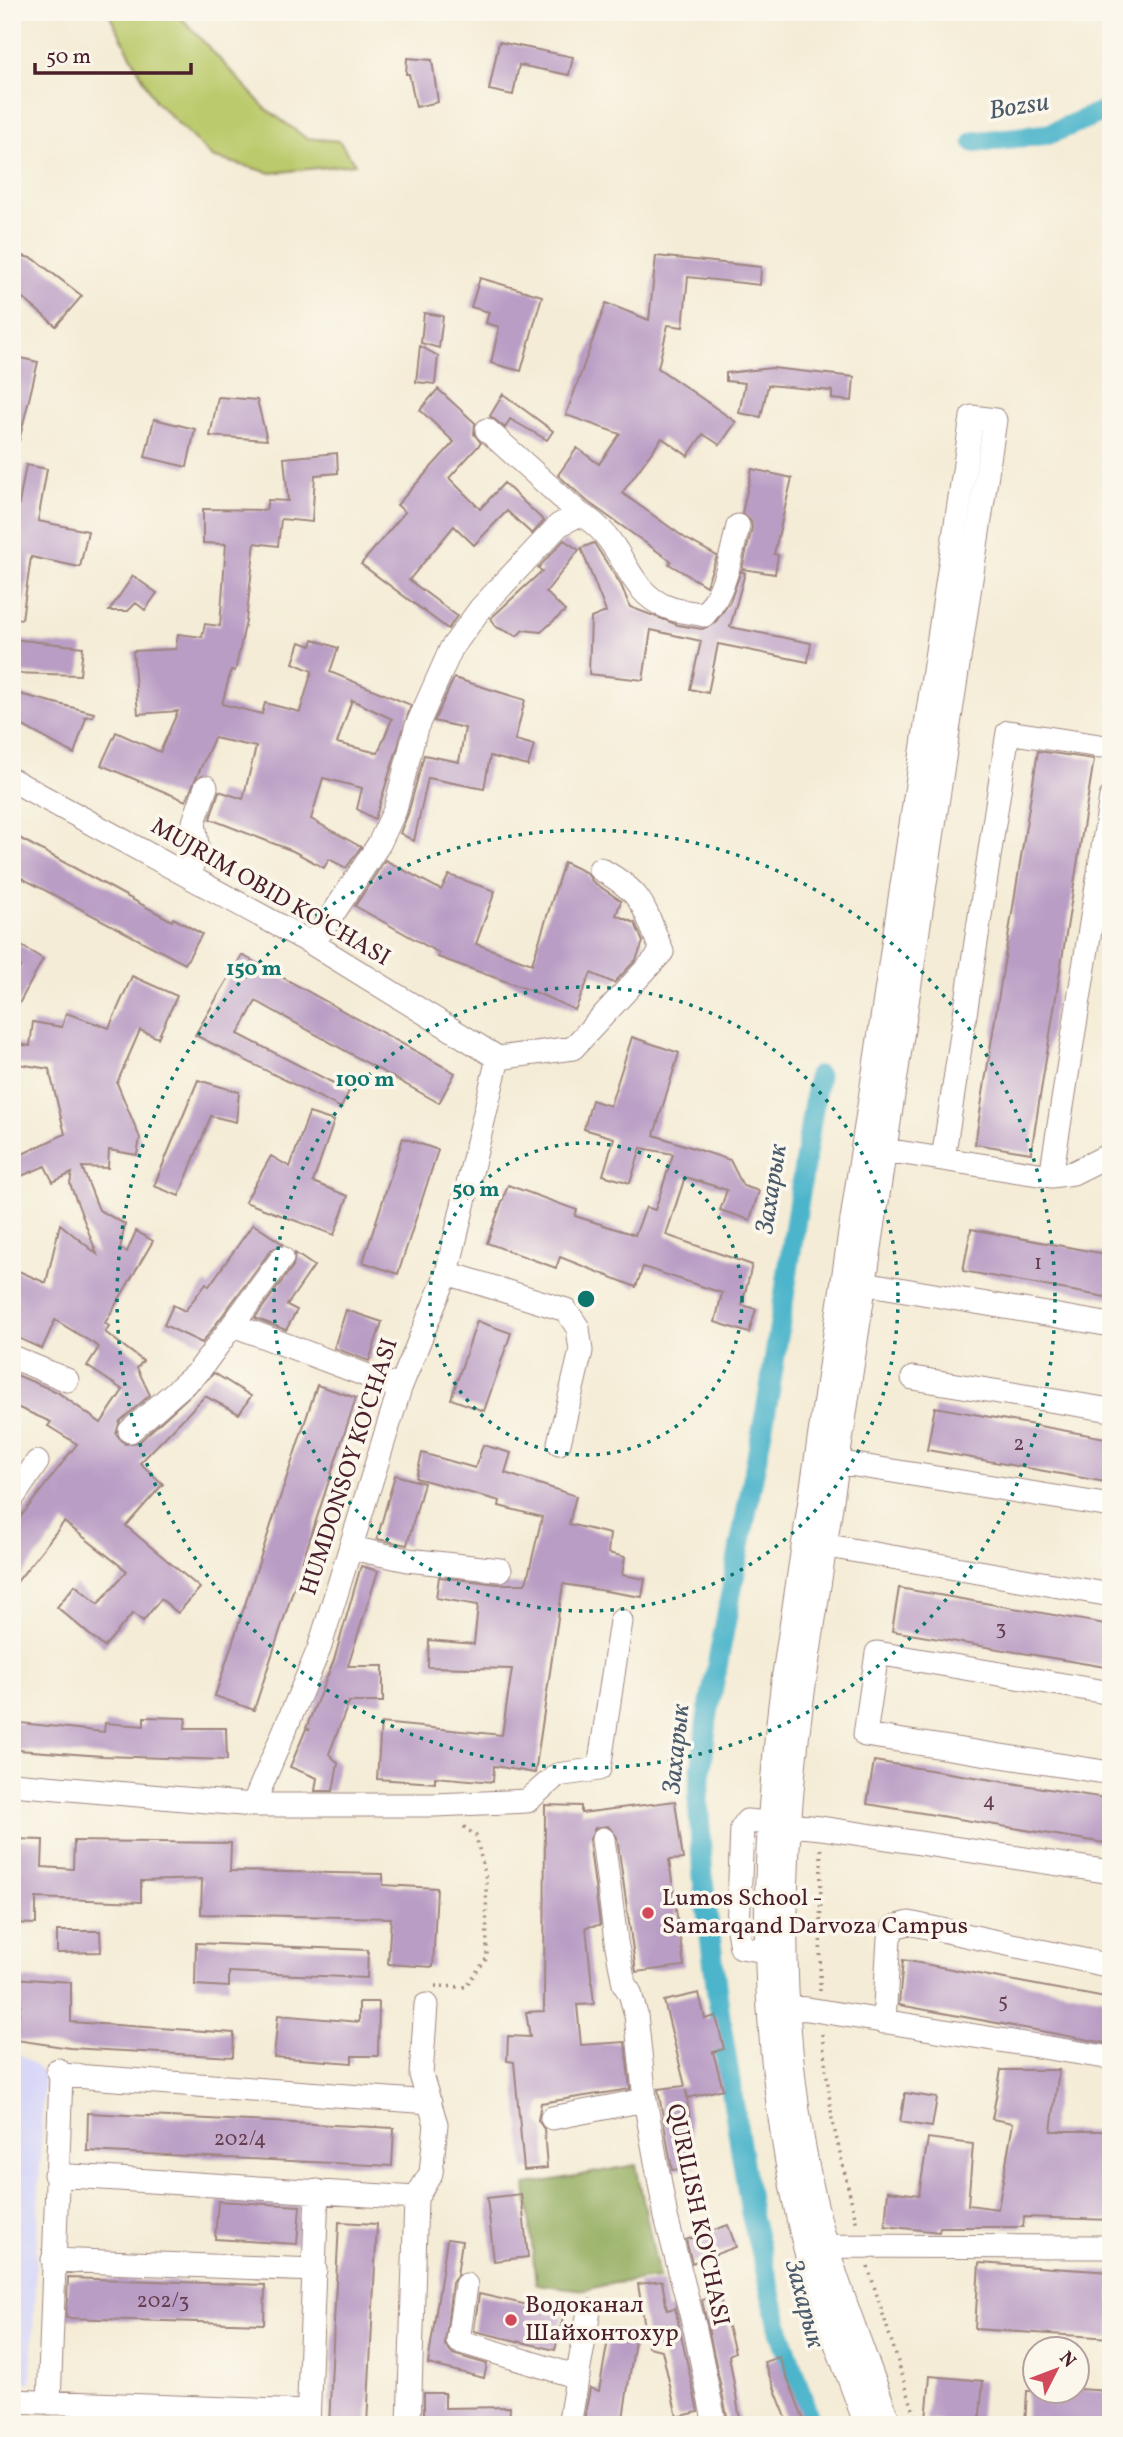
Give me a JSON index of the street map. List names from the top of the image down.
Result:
{
  "streets": {
    "street": ["MUJRIM OBID KO'CHASI", "HUMDONSOY KO'CHASI", "QURILISH KO'CHASI"]
  },
  "crossings": [
    ["MUJRIM OBID KO'CHASI", "HUMDONSOY KO'CHASI"]
  ],
  "water": ["Bozsu", "Захарык"],
  "places": ["Lumos School - Samarqand Darvoza Campus", "Водоканал Шайхонтохур"],
  "house_numbers": [
    "1",
    "2",
    "3",
    "4",
    "5",
    "202/4",
    "202/3"
  ],
  "scale_bar": "50 m",
  "north": "top right",
  "rings": ["150 m", "100 m", "50 m"]
}
